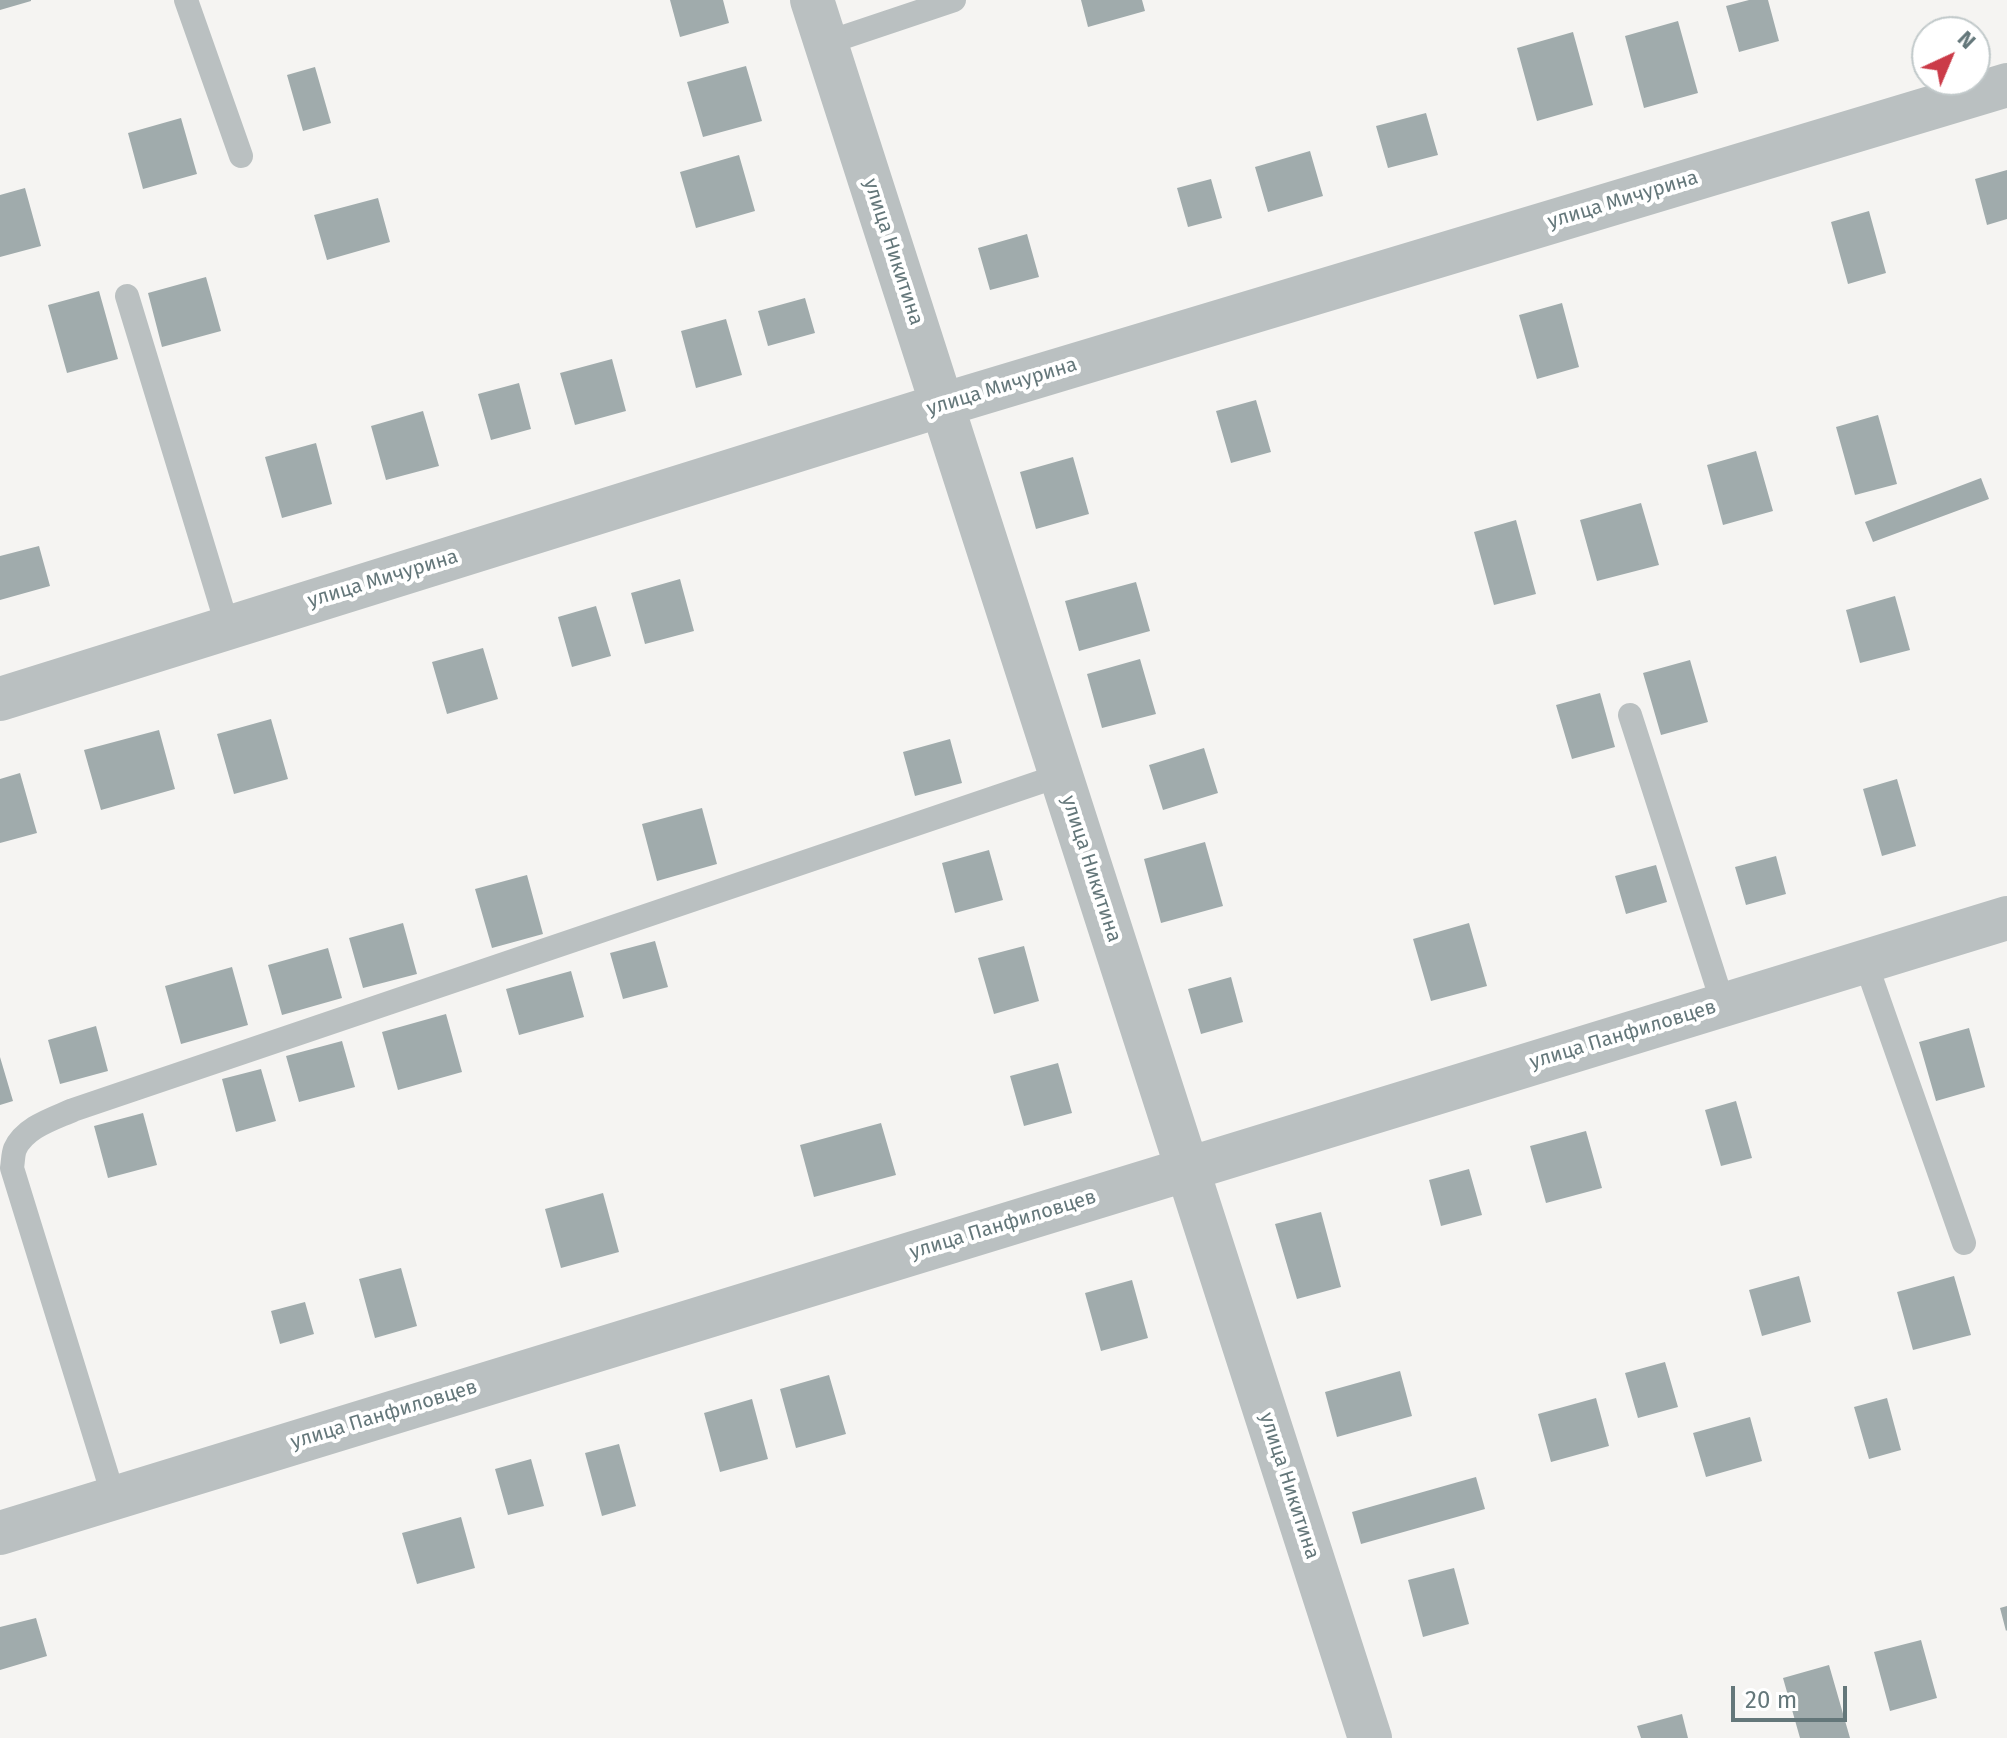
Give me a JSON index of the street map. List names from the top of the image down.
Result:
{
  "streets": {
    "street": ["улица Мичурина", "улица Никитина", "улица Панфиловцев"]
  },
  "crossings": [
    ["улица Мичурина", "улица Никитина"],
    ["улица Никитина", "улица Панфиловцев"]
  ],
  "scale_bar": "20 m",
  "north": "top right"
}
